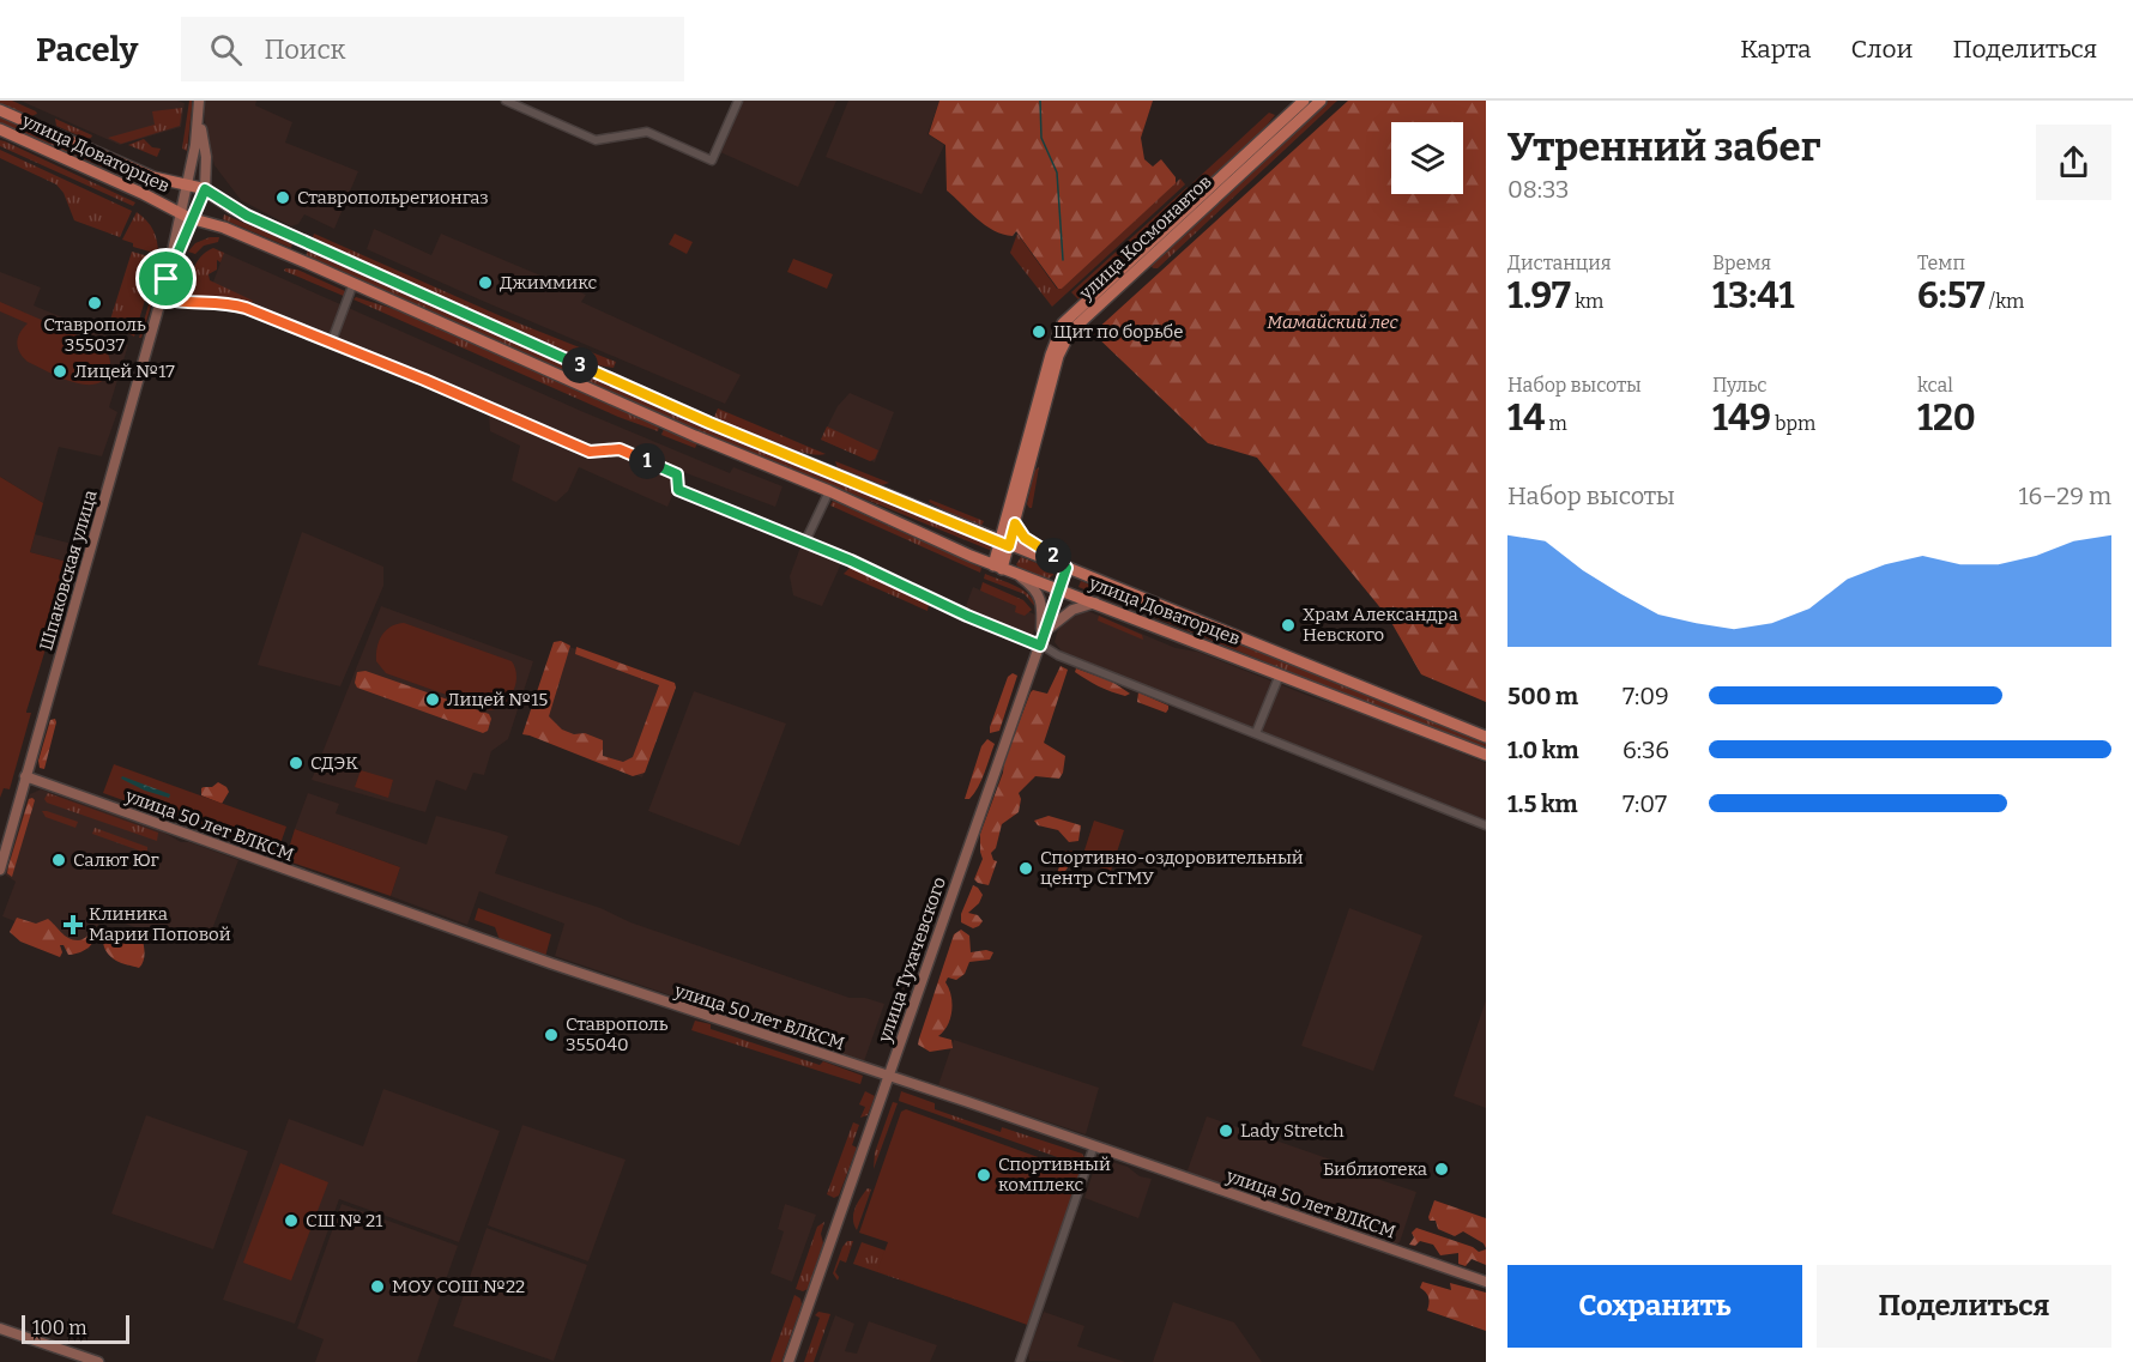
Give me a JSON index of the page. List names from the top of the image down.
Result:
{
  "streets": {
    "main road": ["улица Доваторцев", "улица Космонавтов"],
    "street": ["Шпаковская улица", "улица 50 лет ВЛКСМ", "улица Тухачевского"]
  },
  "crossings": [
    ["улица Доваторцев", "Шпаковская улица"],
    ["улица Доваторцев", "улица Тухачевского"],
    ["Шпаковская улица", "улица 50 лет ВЛКСМ"],
    ["улица 50 лет ВЛКСМ", "улица Тухачевского"]
  ],
  "parks": ["Мамайский лес"],
  "places": {
    "other": [
      "Ставропольрегионгаз",
      "Джиммикс",
      "Ставрополь 355037",
      "Щит по борьбе",
      "Лицей №17",
      "Храм Александра Невского",
      "Лицей №15",
      "СДЭК",
      "Салют Юг",
      "Спортивно-оздоровительный центр СтГМУ",
      "Ставрополь 355040",
      "Lady Stretch",
      "Библиотека",
      "Спортивный комплекс",
      "СШ № 21",
      "МОУ СОШ №22"
    ],
    "health": ["Клиника Марии Поповой"]
  },
  "scale_bar": "100 m",
  "page": {
    "header": "Pacely",
    "search": "Поиск",
    "nav": ["Карта", "Слои", "Поделиться"],
    "heading": ["Утренний забег", "08:33"],
    "stats": [
      ["Дистанция", "1.97 km"],
      ["Время", "13:41"],
      ["Темп", "6:57 /km"],
      ["Набор высоты", "14 m"],
      ["Пульс", "149 bpm"],
      ["kcal", "120"]
    ],
    "pins": ["3", "1", "2"],
    "chart": ["Набор высоты", "16–29 m"],
    "list": [
      {
        "name": "500 m",
        "note": "7:09"
      },
      {
        "name": "1.0 km",
        "note": "6:36"
      },
      {
        "name": "1.5 km",
        "note": "7:07"
      }
    ],
    "buttons": ["Сохранить", "Поделиться"],
    "scale": "100 m"
  }
}
